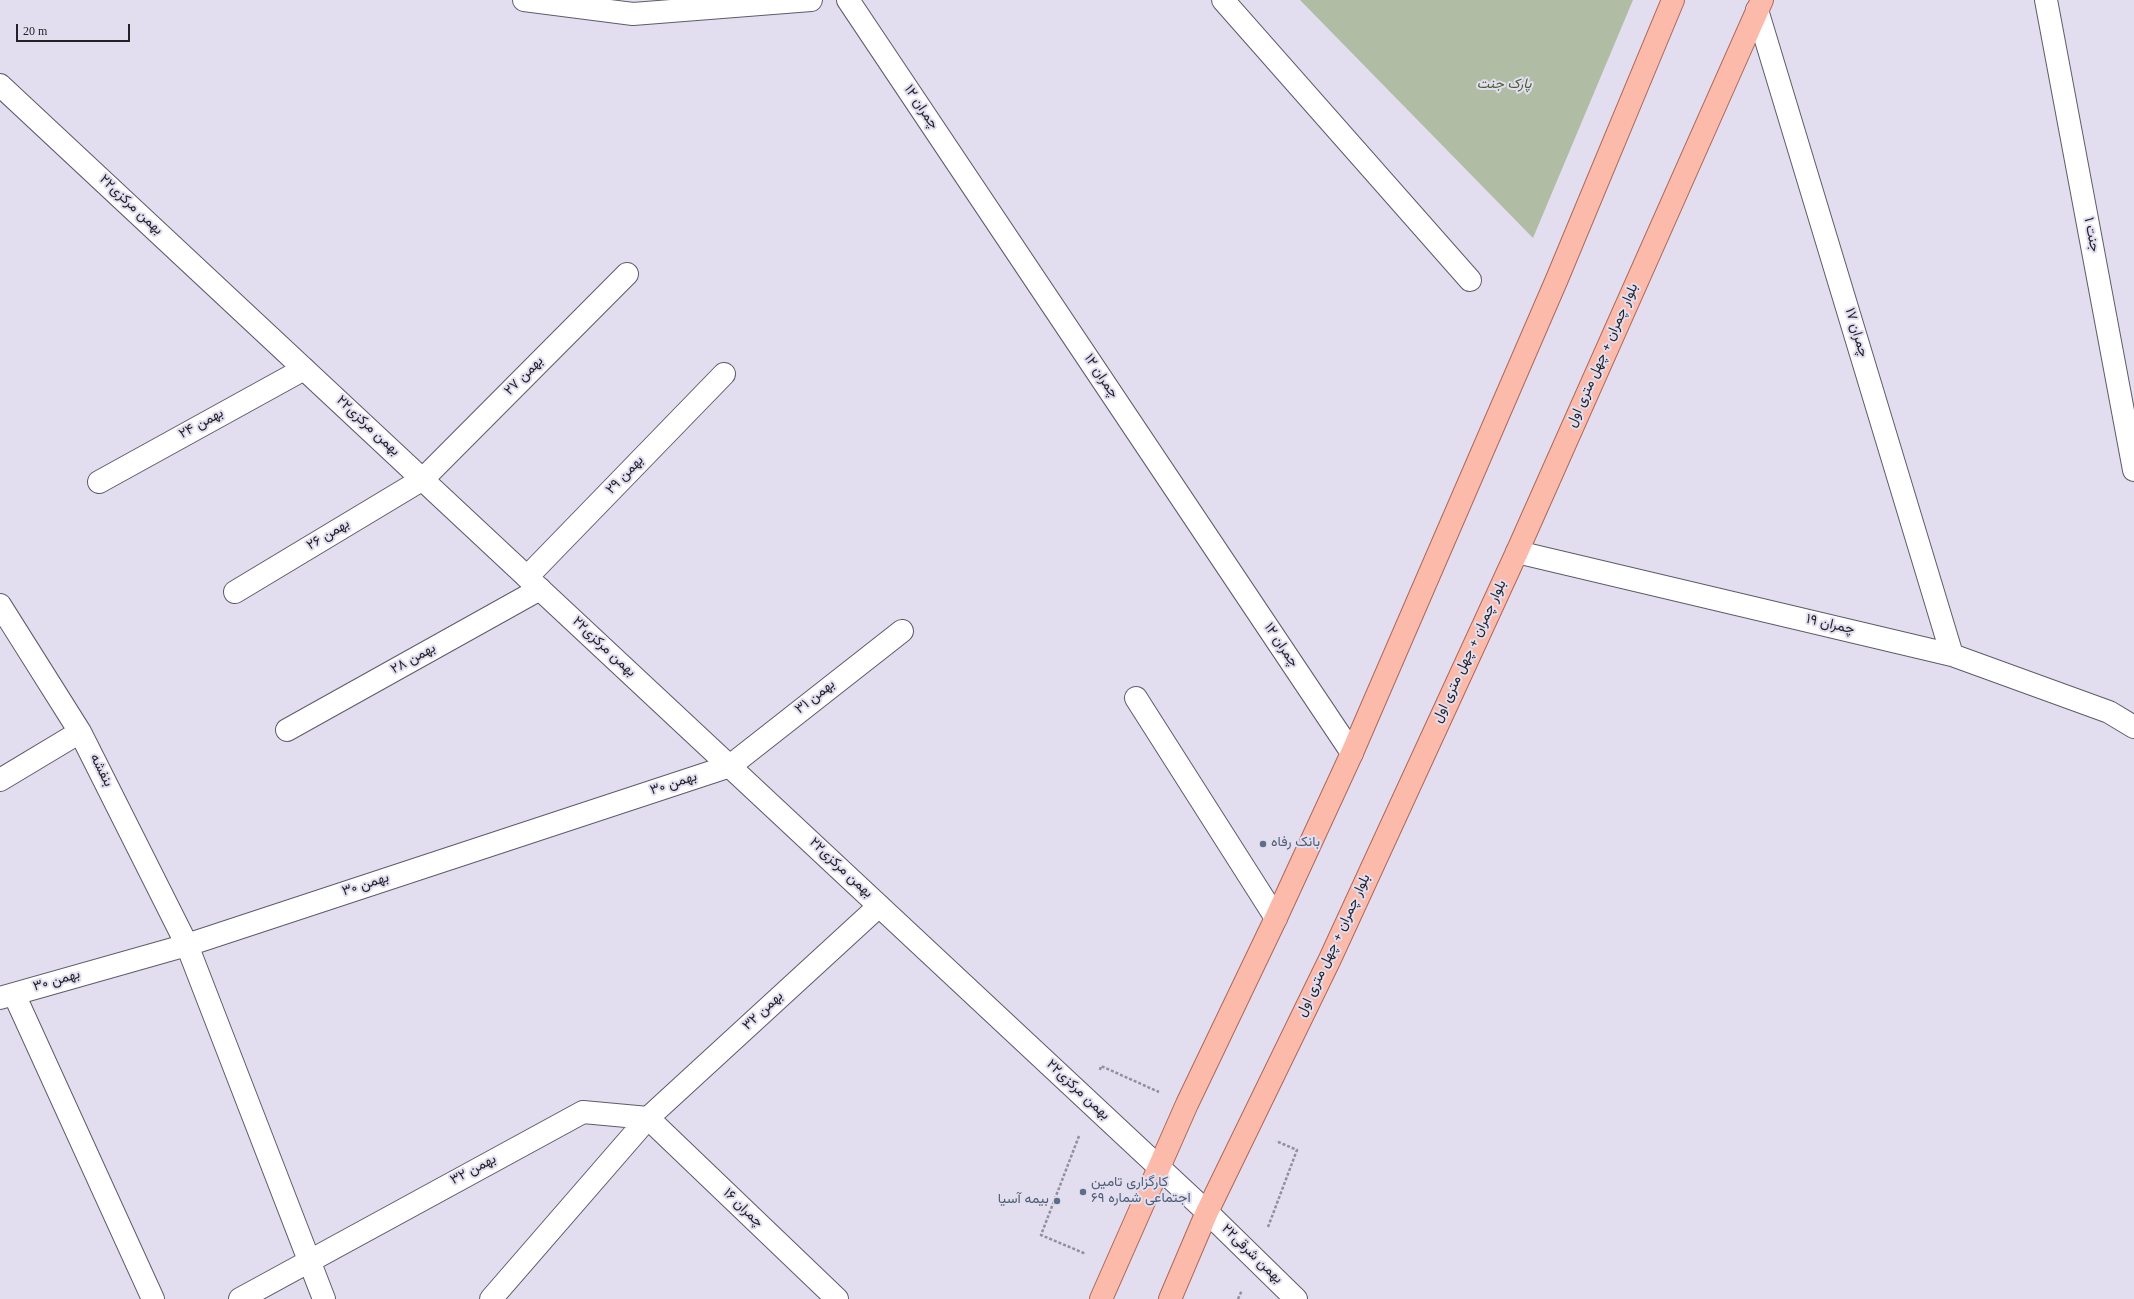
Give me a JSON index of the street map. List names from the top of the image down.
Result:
{
  "streets": {
    "main road": ["بلوار چمران + چهل متری اول"],
    "street": [
      "چمران ۱۲",
      "۲۲بهمن مرکزی",
      "جنت ۱",
      "چمران ۱۷",
      "بهمن ۲۷",
      "بهمن ۲۴",
      "بهمن ۲۹",
      "بهمن ۲۶",
      "چمران ۱۹",
      "بهمن ۲۸",
      "بهمن ۳۱",
      "بنفشه",
      "بهمن ۳۰",
      "بهمن ۳۲",
      "چمران ۱۶",
      "۲۲بهمن شرقی"
    ]
  },
  "crossings": [
    ["۲۲بهمن مرکزی", "بلوار چمران + چهل متری اول"],
    ["۲۲بهمن مرکزی", "بهمن ۲۷"],
    ["۲۲بهمن مرکزی", "بهمن ۲۴"],
    ["۲۲بهمن مرکزی", "بهمن ۲۹"],
    ["۲۲بهمن مرکزی", "بهمن ۲۶"],
    ["۲۲بهمن مرکزی", "بهمن ۲۸"],
    ["۲۲بهمن مرکزی", "بهمن ۳۱"],
    ["۲۲بهمن مرکزی", "بهمن ۳۰"],
    ["۲۲بهمن مرکزی", "بهمن ۳۲"],
    ["۲۲بهمن مرکزی", "۲۲بهمن شرقی"],
    ["چمران ۱۷", "بلوار چمران + چهل متری اول"],
    ["چمران ۱۷", "چمران ۱۹"],
    ["بلوار چمران + چهل متری اول", "چمران ۱۹"],
    ["بلوار چمران + چهل متری اول", "۲۲بهمن شرقی"],
    ["بهمن ۲۷", "بهمن ۲۶"],
    ["بهمن ۲۹", "بهمن ۲۸"],
    ["بهمن ۳۱", "بهمن ۳۰"],
    ["بنفشه", "بهمن ۳۰"],
    ["بنفشه", "بهمن ۳۲"],
    ["بهمن ۳۲", "چمران ۱۶"]
  ],
  "parks": ["پارک جنت"],
  "places": ["بانک رفاه", "کارگزاری تامین اجتماعی شماره ۶۹", "بیمه آسیا"],
  "scale_bar": "20 m"
}
